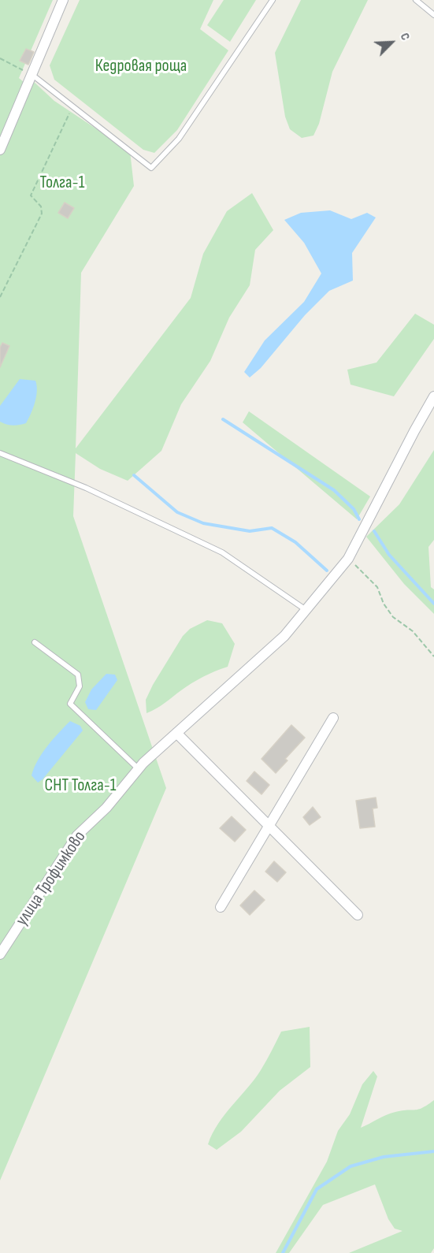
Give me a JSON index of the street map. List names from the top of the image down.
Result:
{
  "streets": {
    "street": ["улица Трофимково"]
  },
  "parks": ["Кедровая роща", "Толга-1", "СНТ Толга-1"],
  "north": "top right"
}
